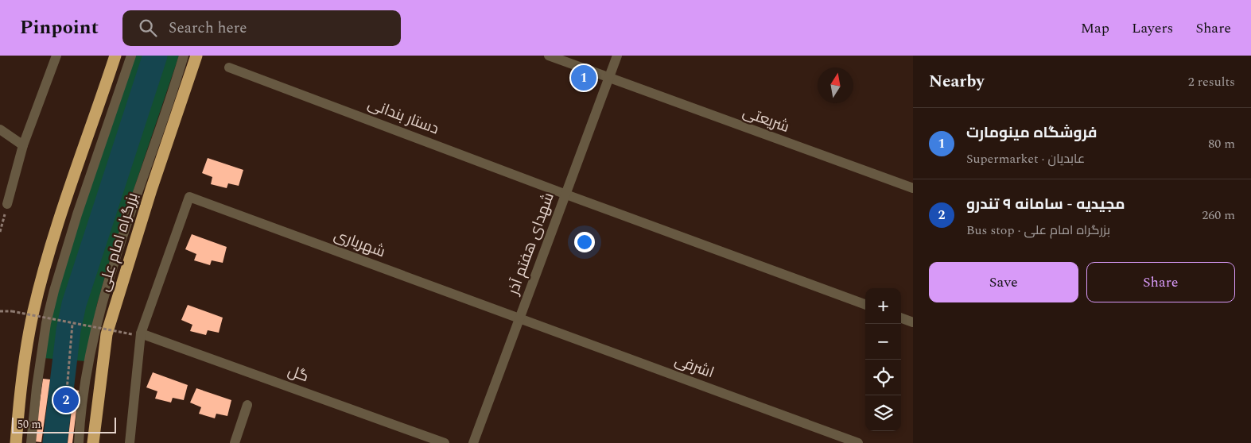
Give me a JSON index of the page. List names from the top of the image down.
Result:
{
  "streets": {
    "highway": ["بزرگراه امام علی"],
    "street": [
      "دستار بندانی",
      "شریعتی",
      "شهریاری",
      "شهدای هفتم آذر",
      "اشرفی",
      "گل"
    ]
  },
  "crossings": [
    ["دستار بندانی", "شهدای هفتم آذر"],
    ["شریعتی", "شهدای هفتم آذر"],
    ["شهریاری", "شهدای هفتم آذر"],
    ["شهریاری", "اشرفی"],
    ["شهریاری", "گل"],
    ["شهدای هفتم آذر", "اشرفی"]
  ],
  "scale_bar": "50 m",
  "north": "top",
  "page": {
    "header": "Pinpoint",
    "search": "Search here",
    "nav": ["Map", "Layers", "Share"],
    "heading": ["Nearby", "2 results"],
    "pins": ["1", "2"],
    "list": [
      {
        "mark": "1",
        "name": "فروشگاه مینومارت",
        "note": "Supermarket · عابدیان",
        "value": "80 m"
      },
      {
        "mark": "2",
        "name": "مجیدیه - سامانه ۹ تندرو",
        "note": "Bus stop · بزرگراه امام علی",
        "value": "260 m"
      }
    ],
    "buttons": ["Save", "Share"],
    "map_buttons": ["+", "−"],
    "scale": "50 m"
  }
}
